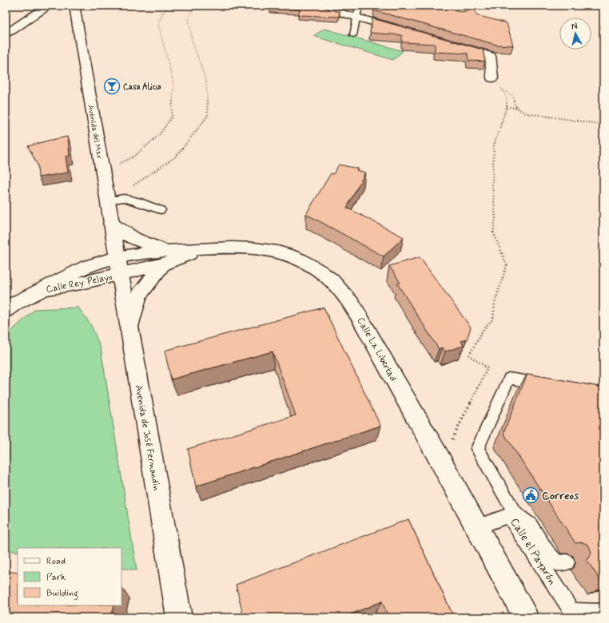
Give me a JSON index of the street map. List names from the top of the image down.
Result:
{
  "streets": {
    "street": [
      "Avenida del Mar",
      "Calle Rey Pelayo",
      "Calle La Libertad",
      "Avenida de José Fernandín"
    ],
    "lane": ["Calle el Payarón"]
  },
  "crossings": [
    ["Avenida del Mar", "Avenida de José Fernandín"],
    ["Calle Rey Pelayo", "Calle La Libertad"],
    ["Calle Rey Pelayo", "Avenida de José Fernandín"]
  ],
  "places": {
    "bar": ["Casa Alicia"],
    "public building": ["Correos"]
  },
  "legend": ["Road", "Park", "Building"],
  "north": "top"
}
